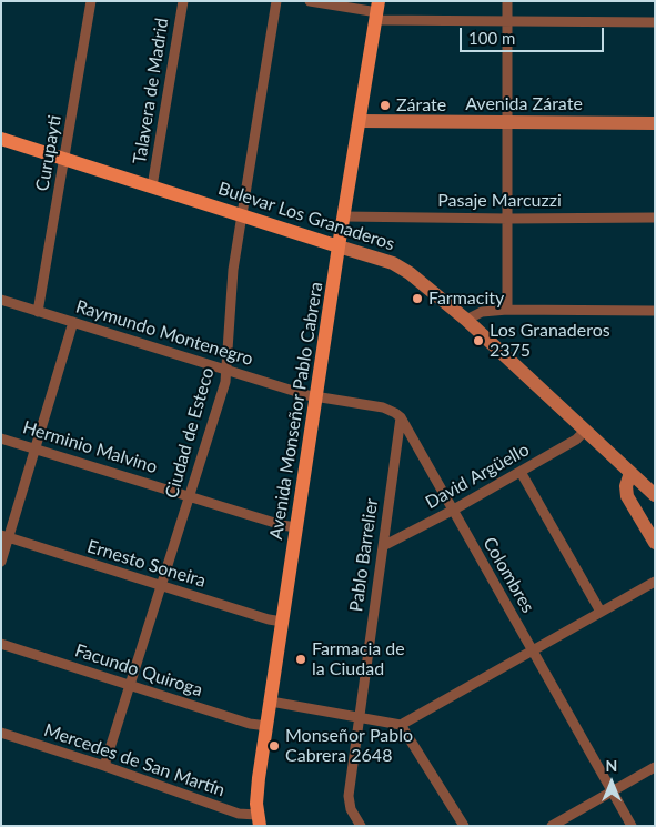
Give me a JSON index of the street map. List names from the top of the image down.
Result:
{
  "streets": {
    "main road": ["Avenida Zárate", "Bulevar Los Granaderos", "Avenida Monseñor Pablo Cabrera"],
    "street": [
      "Talavera de Madrid",
      "Curupayti",
      "Pasaje Marcuzzi",
      "Raymundo Montenegro",
      "Ciudad de Esteco",
      "Herminio Malvino",
      "David Argüello",
      "Pablo Barrelier",
      "Ernesto Soneira",
      "Colombres",
      "Facundo Quiroga",
      "Mercedes de San Martín"
    ]
  },
  "crossings": [
    ["Talavera de Madrid", "Bulevar Los Granaderos"],
    ["Avenida Zárate", "Avenida Monseñor Pablo Cabrera"],
    ["Curupayti", "Bulevar Los Granaderos"],
    ["Curupayti", "Raymundo Montenegro"],
    ["Pasaje Marcuzzi", "Avenida Monseñor Pablo Cabrera"],
    ["Bulevar Los Granaderos", "Avenida Monseñor Pablo Cabrera"],
    ["Bulevar Los Granaderos", "Ciudad de Esteco"],
    ["Bulevar Los Granaderos", "David Argüello"],
    ["Raymundo Montenegro", "Avenida Monseñor Pablo Cabrera"],
    ["Raymundo Montenegro", "Ciudad de Esteco"],
    ["Avenida Monseñor Pablo Cabrera", "Herminio Malvino"],
    ["Avenida Monseñor Pablo Cabrera", "Ernesto Soneira"],
    ["Avenida Monseñor Pablo Cabrera", "Facundo Quiroga"],
    ["Avenida Monseñor Pablo Cabrera", "Mercedes de San Martín"],
    ["Ciudad de Esteco", "Herminio Malvino"],
    ["Ciudad de Esteco", "Ernesto Soneira"],
    ["Ciudad de Esteco", "Facundo Quiroga"],
    ["Ciudad de Esteco", "Mercedes de San Martín"],
    ["David Argüello", "Pablo Barrelier"],
    ["David Argüello", "Colombres"],
    ["Pablo Barrelier", "Colombres"]
  ],
  "places": [
    "Zárate",
    "Farmacity",
    "Los Granaderos 2375",
    "Farmacia de la Ciudad",
    "Monseñor Pablo Cabrera 2648"
  ],
  "scale_bar": "100 m",
  "north": "top"
}
